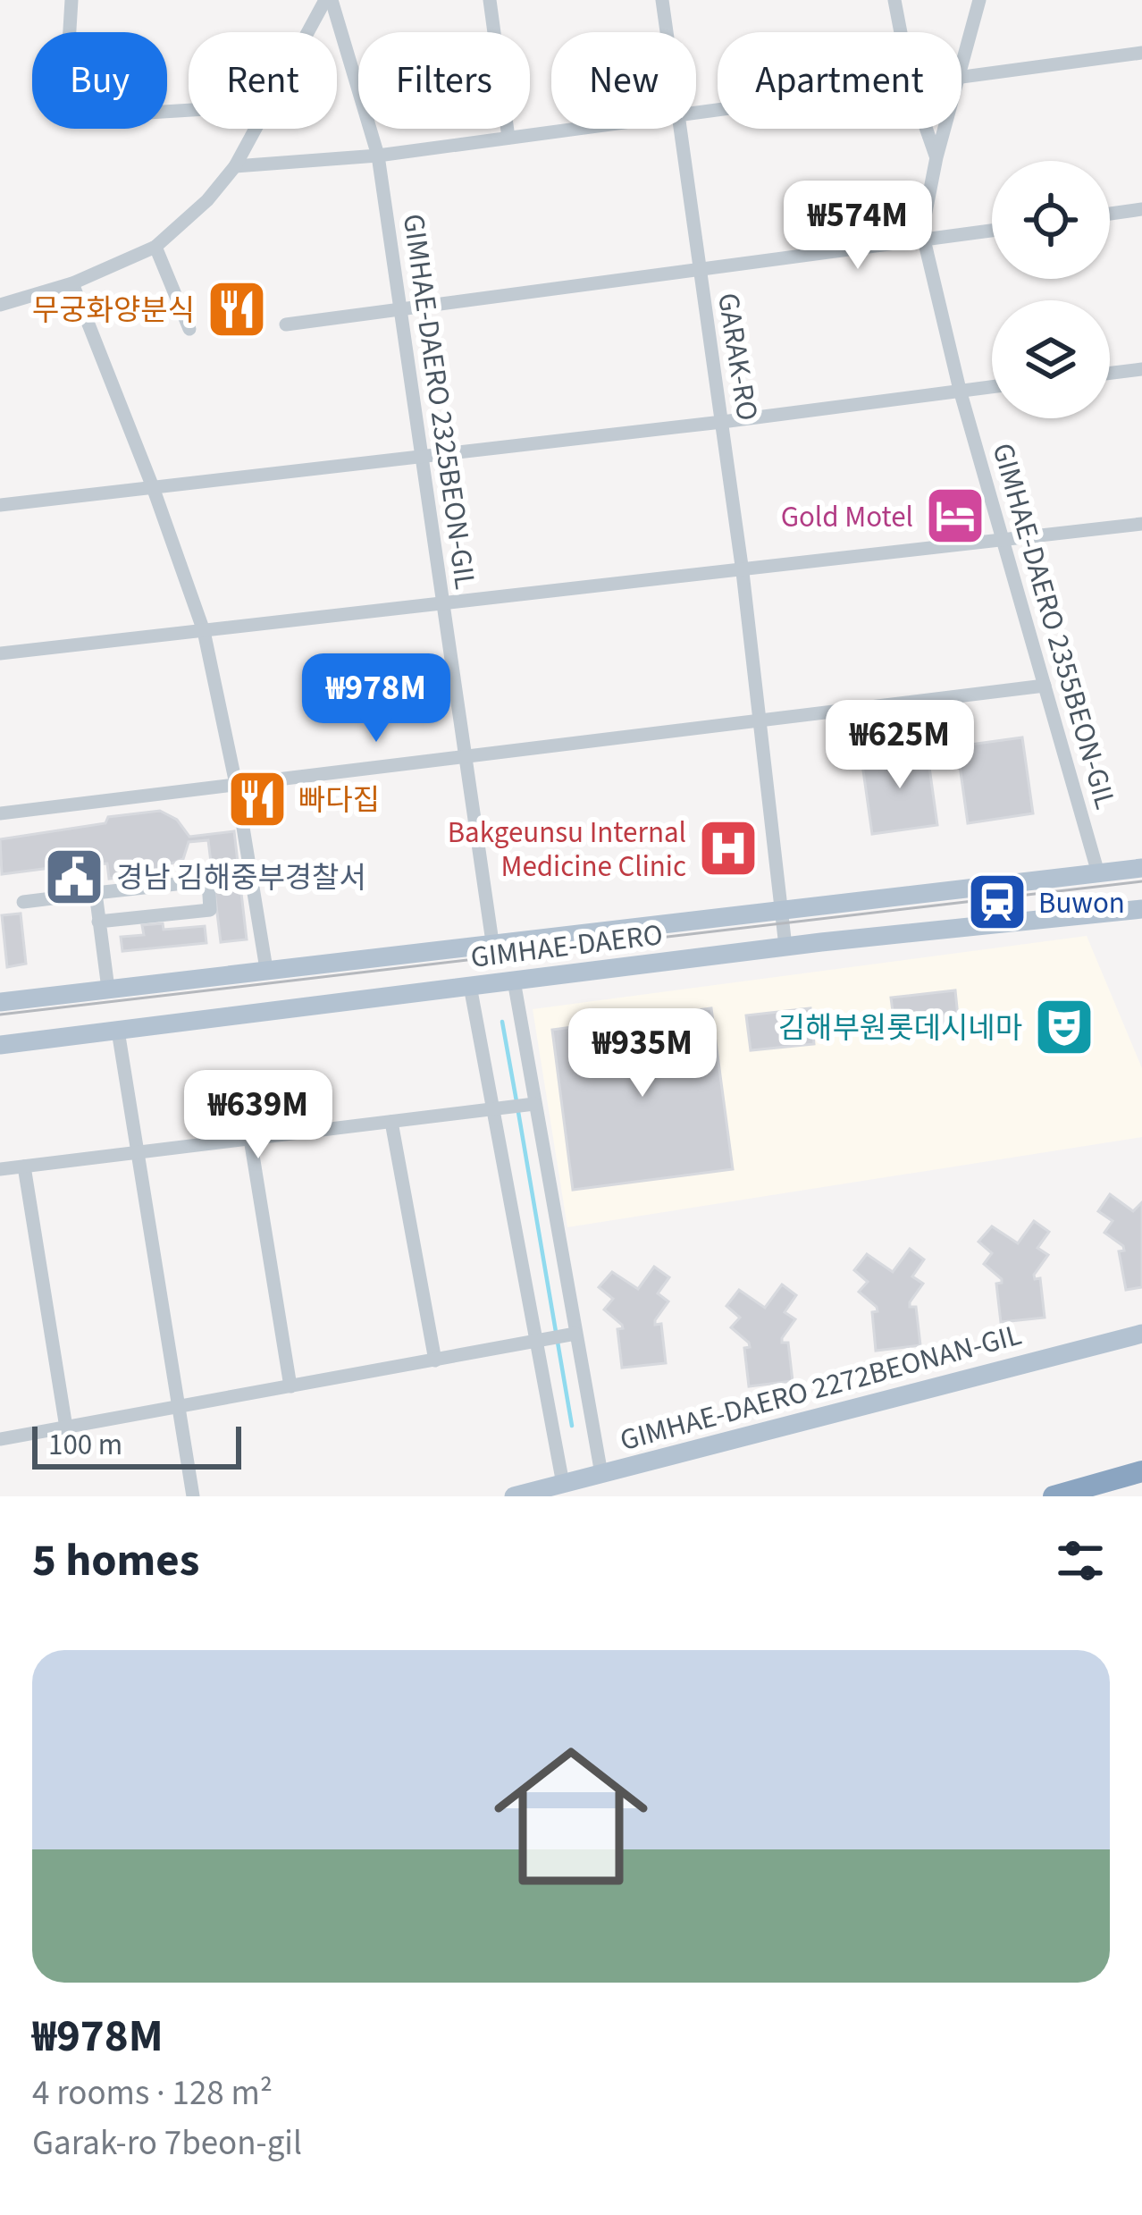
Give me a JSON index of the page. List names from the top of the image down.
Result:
{
  "streets": {
    "main road": ["GIMHAE-DAERO", "GIMHAE-DAERO 2272BEONAN-GIL"],
    "street": ["GARAK-RO", "GIMHAE-DAERO 2325BEON-GIL", "GIMHAE-DAERO 2355BEON-GIL"]
  },
  "crossings": [
    ["GARAK-RO", "GIMHAE-DAERO"],
    ["GIMHAE-DAERO 2325BEON-GIL", "GIMHAE-DAERO"],
    ["GIMHAE-DAERO 2355BEON-GIL", "GIMHAE-DAERO"]
  ],
  "places": {
    "restaurant": ["무궁화양분식", "빠다집"],
    "hotel": ["Gold Motel"],
    "hospital": ["Bakgeunsu Internal Medicine Clinic"],
    "public building": ["경남 김해중부경찰서"],
    "station": ["Buwon"],
    "theatre": ["김해부원롯데시네마"]
  },
  "scale_bar": "100 m",
  "page": {
    "chip": [
      "Buy",
      "Rent",
      "Filters",
      "New",
      "Apartment"
    ],
    "price": [
      "₩574M",
      "₩978M",
      "₩625M",
      "₩935M",
      "₩639M"
    ],
    "scale": "100 m",
    "heading": "5 homes",
    "list": [
      {
        "name": "₩978M",
        "note": "4 rooms · 128 m² · Garak-ro 7beon-gil"
      }
    ]
  }
}
